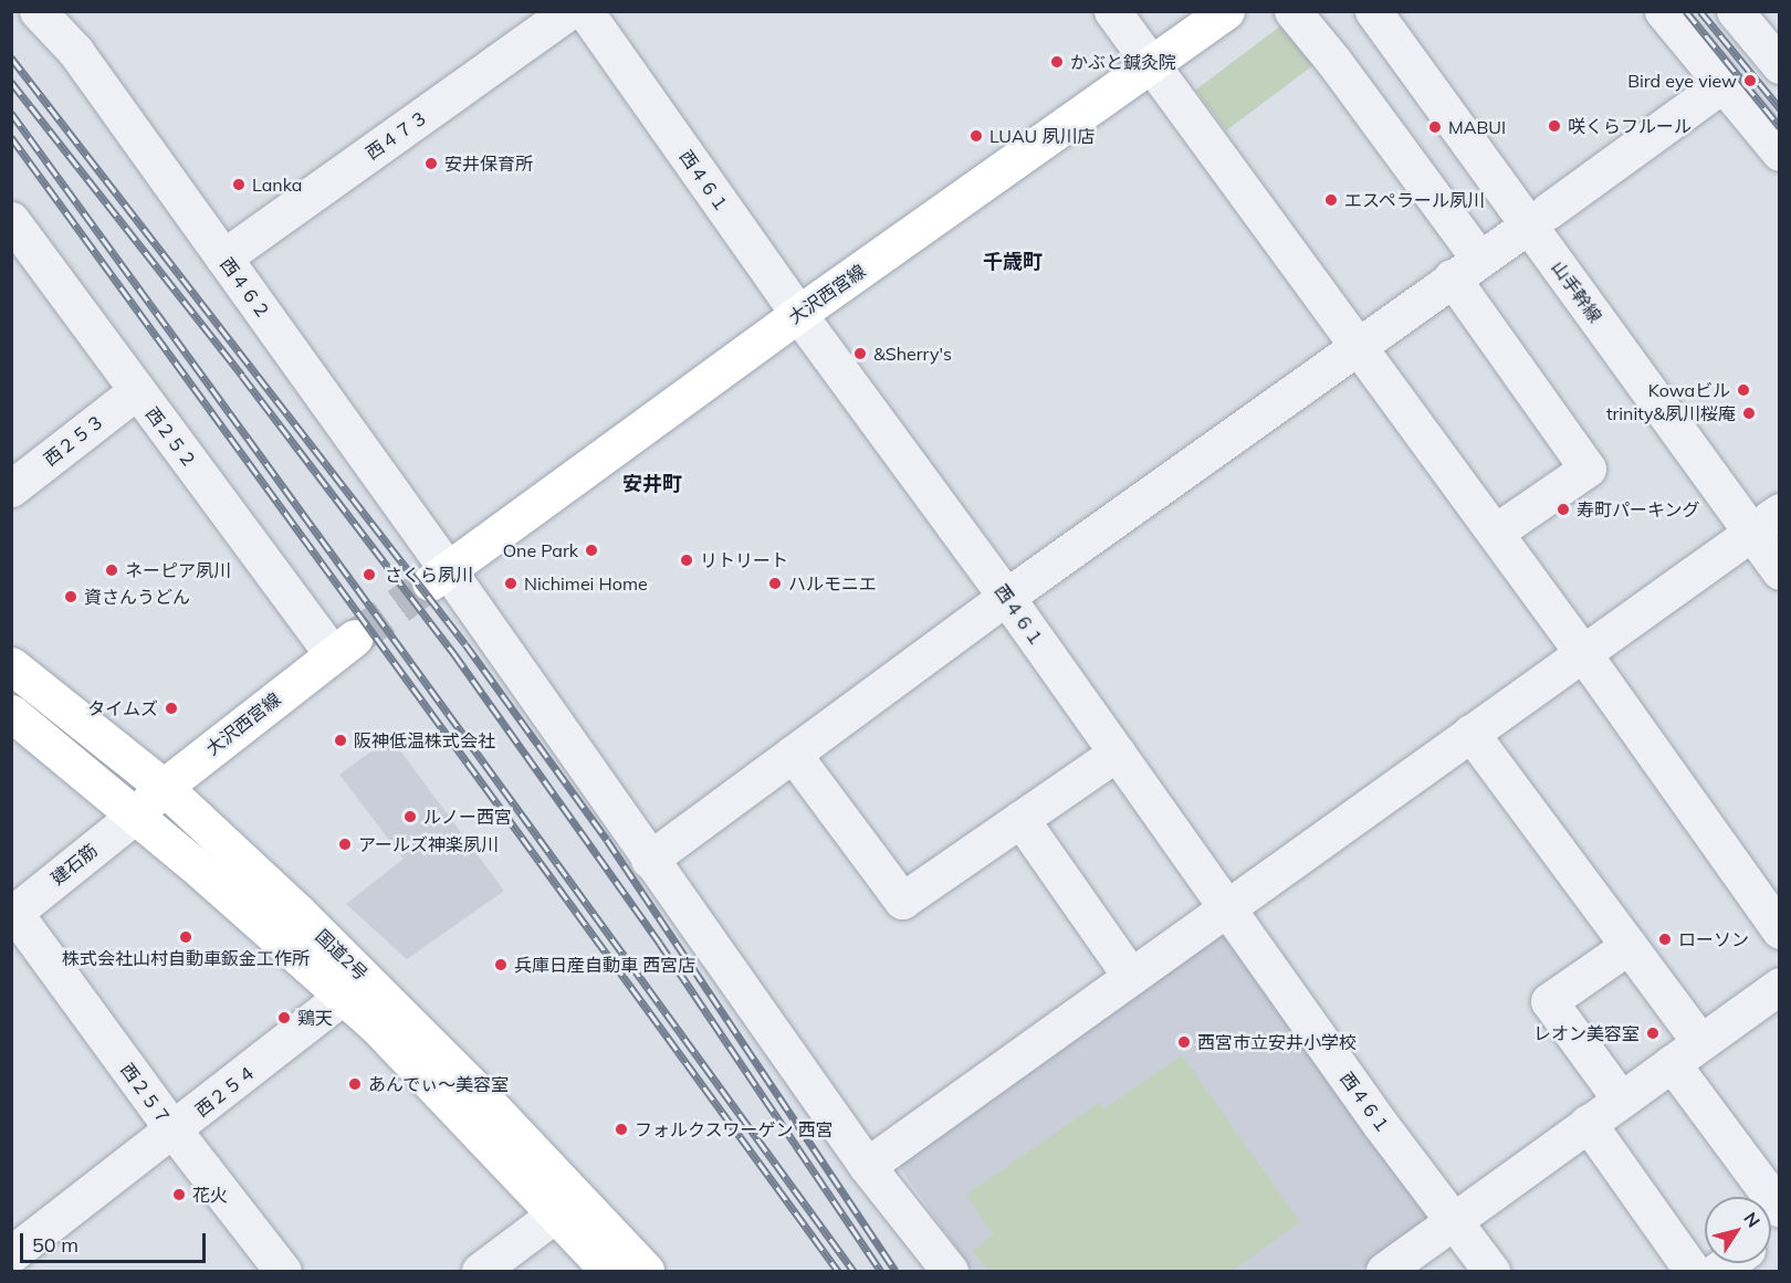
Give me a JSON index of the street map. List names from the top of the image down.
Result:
{
  "streets": {
    "main road": ["大沢西宮線", "国道2号"],
    "street": [
      "西４７３",
      "西４６１",
      "西４６２",
      "山手幹線",
      "西２５２",
      "西２５３",
      "建石筋",
      "西２５４",
      "西２５７"
    ]
  },
  "crossings": [
    ["西４７３", "西４６２"],
    ["西４６１", "大沢西宮線"],
    ["西４６２", "大沢西宮線"],
    ["大沢西宮線", "西２５２"],
    ["大沢西宮線", "建石筋"],
    ["大沢西宮線", "国道2号"],
    ["西２５２", "西２５３"],
    ["建石筋", "国道2号"],
    ["建石筋", "西２５７"],
    ["国道2号", "西２５４"],
    ["西２５４", "西２５７"]
  ],
  "districts": ["千歳町", "安井町"],
  "places": [
    "かぶと鍼灸院",
    "Bird eye view",
    "咲くらフルール",
    "MABUI",
    "LUAU 夙川店",
    "安井保育所",
    "Lanka",
    "エスペラール夙川",
    "&Sherry's",
    "Kowaビル",
    "trinity&夙川桜庵",
    "寿町パーキング",
    "One Park",
    "リトリート",
    "ネーピア夙川",
    "さくら夙川",
    "Nichimei Home",
    "ハルモニエ",
    "資さんうどん",
    "タイムズ",
    "阪神低温株式会社",
    "ルノー西宮",
    "アールズ神楽夙川",
    "株式会社山村自動車鈑金工作所",
    "ローソン",
    "兵庫日産自動車 西宮店",
    "鶏天",
    "レオン美容室",
    "西宮市立安井小学校",
    "あんでぃ～美容室",
    "フォルクスワーゲン 西宮",
    "花火"
  ],
  "scale_bar": "50 m",
  "north": "top right"
}
